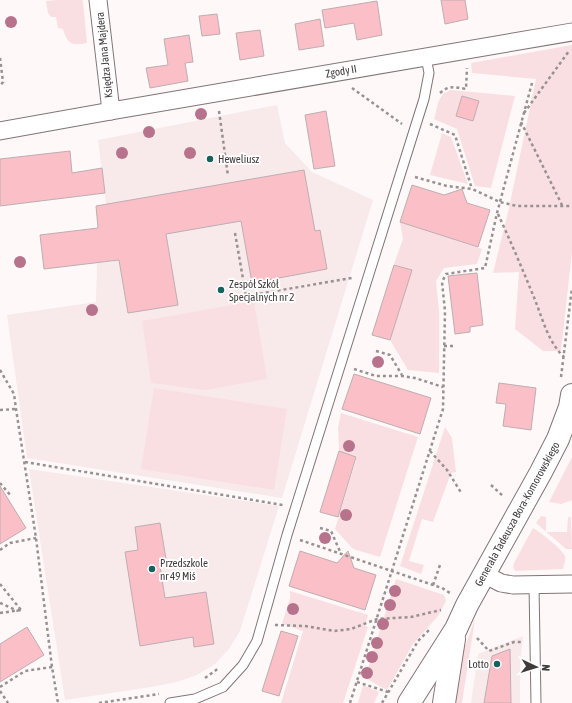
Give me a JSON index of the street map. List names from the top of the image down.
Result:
{
  "streets": {
    "street": ["Księdza Jana Majdera", "Zgody II", "Generała Tadeusza Bora-Komorowskiego"]
  },
  "crossings": [
    ["Księdza Jana Majdera", "Zgody II"]
  ],
  "places": [
    "Heweliusz",
    "Zespół Szkół Specjalnych nr 2",
    "Przedszkole nr 49 Miś",
    "Lotto"
  ],
  "north": "right"
}
